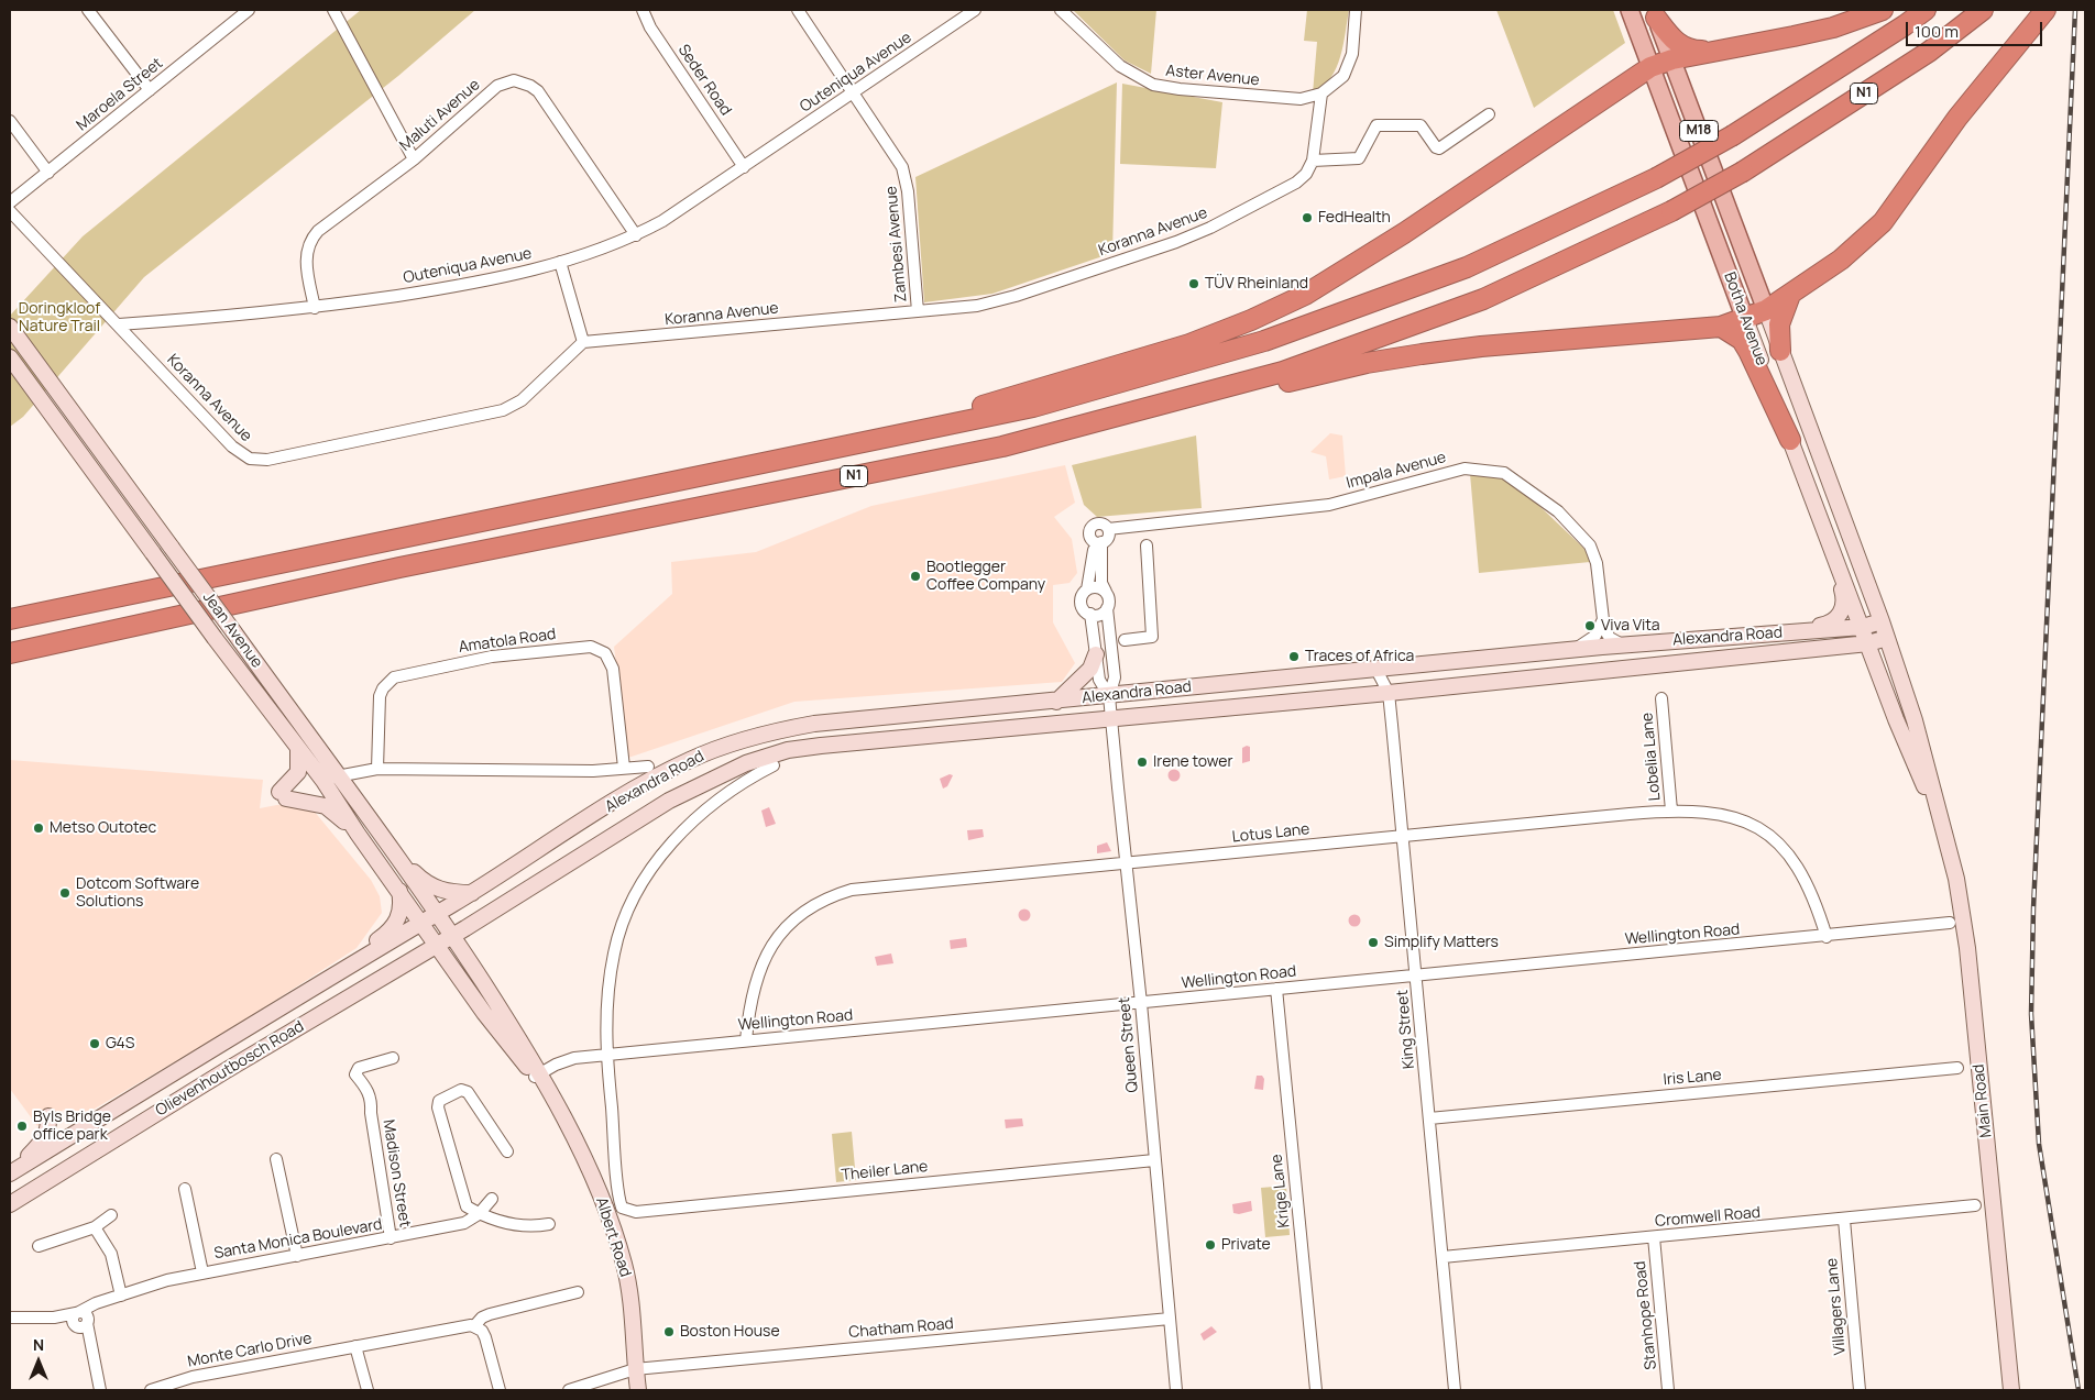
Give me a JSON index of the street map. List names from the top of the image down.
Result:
{
  "streets": {
    "highway": ["N1"],
    "main road": [
      "M18",
      "Botha Avenue",
      "Jean Avenue",
      "Alexandra Road",
      "Olievenhoutbosch Road",
      "Main Road",
      "Albert Road"
    ],
    "street": [
      "Outeniqua Avenue",
      "Aster Avenue",
      "Seder Road",
      "Maroela Street",
      "Maluti Avenue",
      "Koranna Avenue",
      "Zambesi Avenue",
      "Impala Avenue",
      "Amatola Road",
      "Lobelia Lane",
      "Lotus Lane",
      "Wellington Road",
      "King Street",
      "Queen Street",
      "Iris Lane",
      "Theiler Lane",
      "Madison Street",
      "Krige Lane",
      "Cromwell Road",
      "Santa Monica Boulevard",
      "Villagers Lane",
      "Stanhope Road",
      "Chatham Road",
      "Monte Carlo Drive"
    ]
  },
  "crossings": [
    ["Outeniqua Avenue", "Seder Road"],
    ["Outeniqua Avenue", "Maluti Avenue"],
    ["Outeniqua Avenue", "Koranna Avenue"],
    ["Outeniqua Avenue", "Zambesi Avenue"],
    ["Aster Avenue", "Koranna Avenue"],
    ["M18", "Botha Avenue"],
    ["M18", "Alexandra Road"],
    ["M18", "Main Road"],
    ["Koranna Avenue", "Zambesi Avenue"],
    ["Botha Avenue", "Alexandra Road"],
    ["Jean Avenue", "Alexandra Road"],
    ["Jean Avenue", "Olievenhoutbosch Road"],
    ["Jean Avenue", "Albert Road"],
    ["Alexandra Road", "Amatola Road"],
    ["Alexandra Road", "King Street"],
    ["Alexandra Road", "Queen Street"],
    ["Alexandra Road", "Olievenhoutbosch Road"],
    ["Alexandra Road", "Main Road"],
    ["Alexandra Road", "Albert Road"],
    ["Lobelia Lane", "Lotus Lane"],
    ["Lotus Lane", "Wellington Road"],
    ["Lotus Lane", "King Street"],
    ["Lotus Lane", "Queen Street"],
    ["Wellington Road", "King Street"],
    ["Wellington Road", "Queen Street"],
    ["Wellington Road", "Krige Lane"],
    ["Wellington Road", "Albert Road"],
    ["King Street", "Iris Lane"],
    ["King Street", "Cromwell Road"],
    ["Queen Street", "Theiler Lane"],
    ["Queen Street", "Chatham Road"],
    ["Olievenhoutbosch Road", "Albert Road"],
    ["Theiler Lane", "Albert Road"],
    ["Madison Street", "Santa Monica Boulevard"],
    ["Cromwell Road", "Villagers Lane"],
    ["Cromwell Road", "Stanhope Road"],
    ["Albert Road", "Chatham Road"]
  ],
  "parks": ["Doringkloof Nature Trail"],
  "places": [
    "FedHealth",
    "TÜV Rheinland",
    "Bootlegger Coffee Company",
    "Viva Vita",
    "Traces of Africa",
    "Irene tower",
    "Metso Outotec",
    "Dotcom Software Solutions",
    "Simplify Matters",
    "G4S",
    "Byls Bridge office park",
    "Private",
    "Boston House"
  ],
  "scale_bar": "100 m",
  "north": "top"
}
